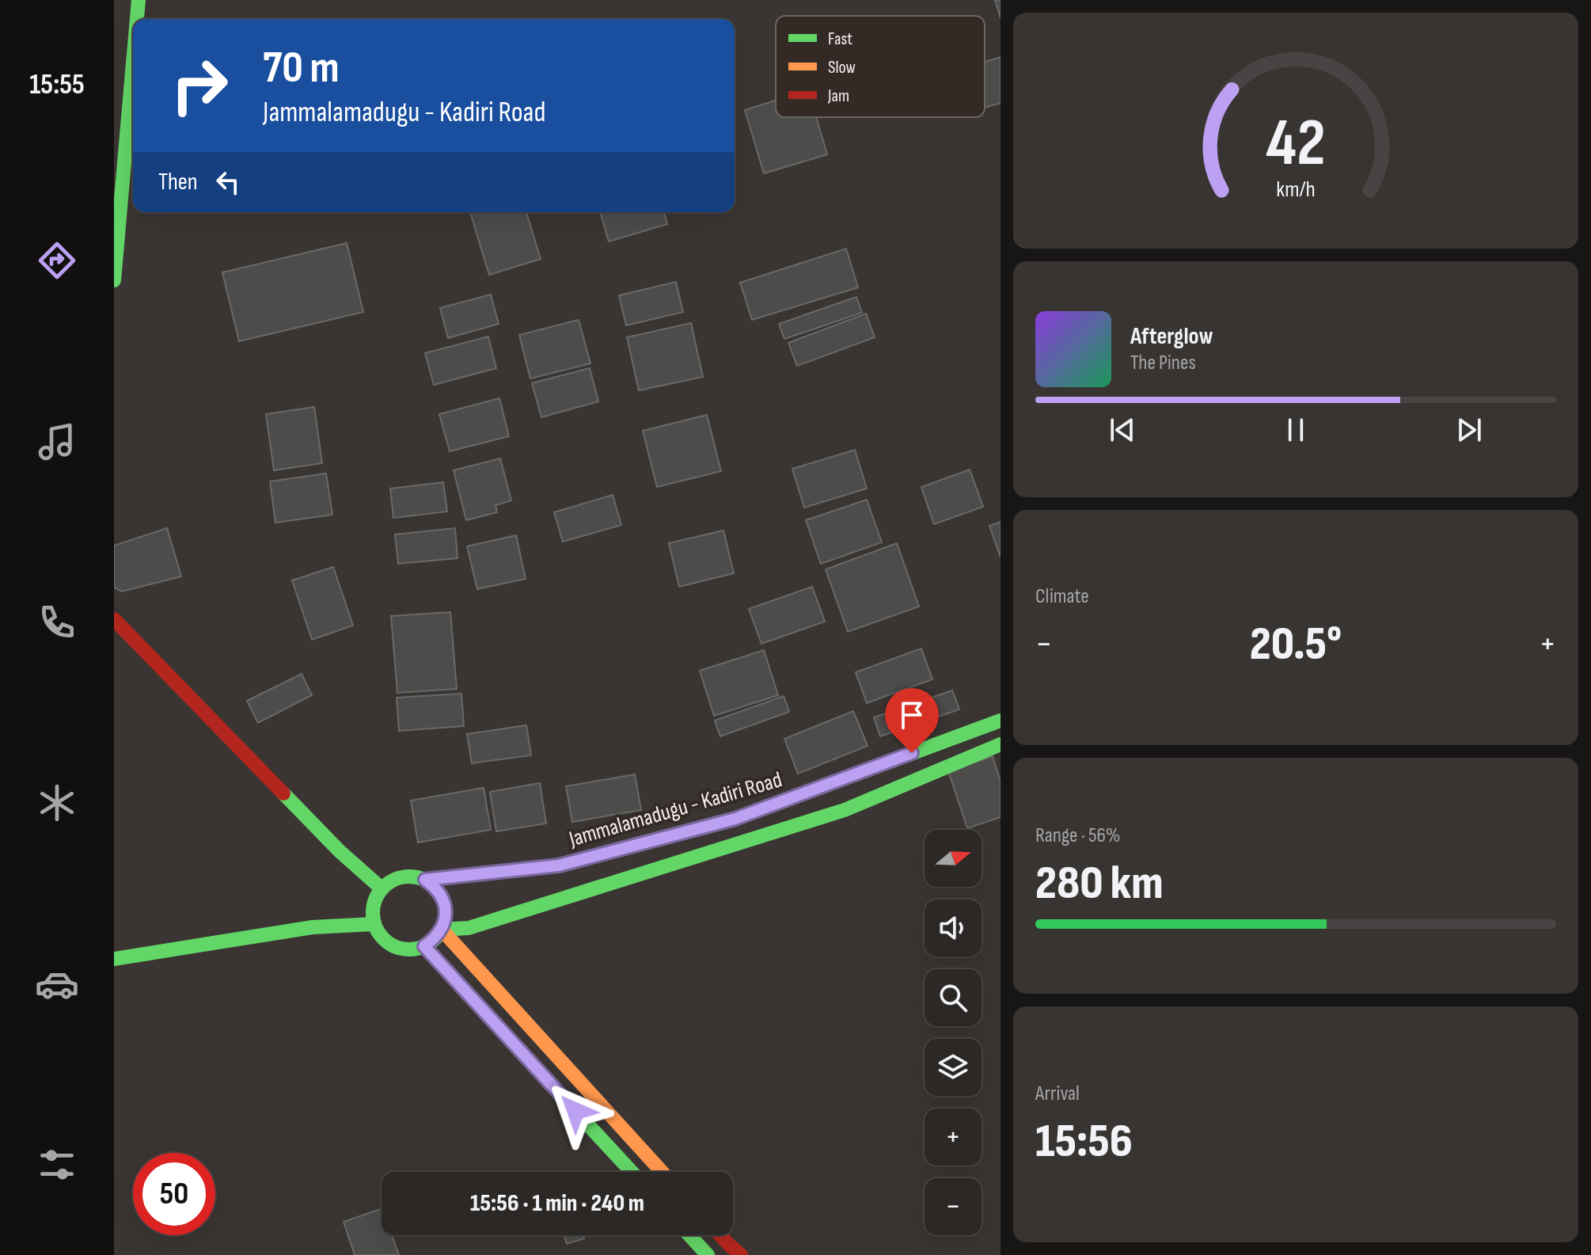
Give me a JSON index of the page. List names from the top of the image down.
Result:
{
  "streets": {
    "main road": ["Jammalamadugu - Kadiri Road"]
  },
  "legend": ["Fast", "Slow", "Jam"],
  "north": "right",
  "page": {
    "tabs": "15:55",
    "turn": ["70 m", "Jammalamadugu - Kadiri Road"],
    "then": "Then",
    "song": ["Afterglow", "The Pines"],
    "tile": [
      "Climate",
      ["Range · 56%", "280 km"],
      ["Arrival", "15:56"]
    ],
    "heat": ["−", "20.5°", "+"],
    "map_buttons": ["+", "−"],
    "limit": "50",
    "trip": "15:56 · 1 min · 240 m",
    "gauge": ["42", "km/h"]
  }
}
